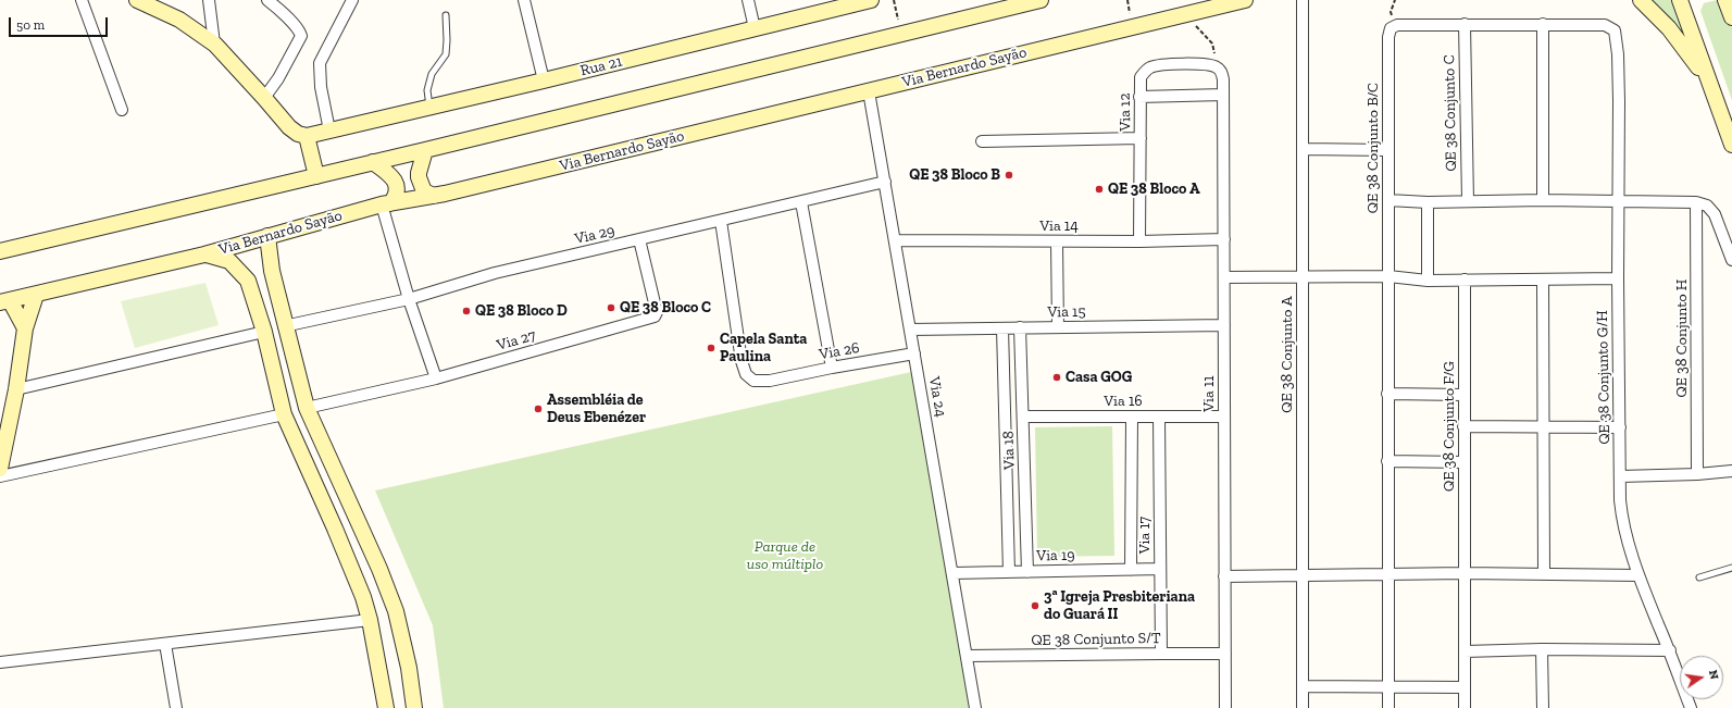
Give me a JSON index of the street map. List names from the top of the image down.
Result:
{
  "streets": {
    "main road": ["Rua 21", "Via Bernardo Sayão"],
    "street": [
      "Via 12",
      "QE 38 Conjunto C",
      "QE 38 Conjunto B/C",
      "Via 14",
      "Via 29",
      "Via 15",
      "QE 38 Conjunto H",
      "Via 27",
      "Via 26",
      "QE 38 Conjunto A",
      "QE 38 Conjunto G/H",
      "Via 11",
      "Via 24",
      "Via 16",
      "QE 38 Conjunto F/G",
      "Via 18",
      "Via 17",
      "Via 19",
      "QE 38 Conjunto S/T"
    ]
  },
  "crossings": [
    ["Via Bernardo Sayão", "Via 24"],
    ["Via 12", "Via 14"],
    ["Via 12", "Via 11"],
    ["QE 38 Conjunto C", "QE 38 Conjunto B/C"],
    ["Via 14", "Via 11"],
    ["Via 14", "Via 24"],
    ["Via 29", "Via 27"],
    ["Via 29", "Via 26"],
    ["Via 29", "Via 24"],
    ["Via 15", "Via 11"],
    ["Via 15", "Via 24"],
    ["Via 15", "Via 18"],
    ["Via 26", "Via 24"],
    ["Via 11", "Via 16"],
    ["Via 11", "QE 38 Conjunto S/T"],
    ["Via 24", "Via 19"],
    ["Via 24", "QE 38 Conjunto S/T"],
    ["Via 16", "Via 18"],
    ["Via 16", "Via 17"],
    ["Via 18", "Via 19"],
    ["Via 17", "Via 19"],
    ["Via 17", "QE 38 Conjunto S/T"]
  ],
  "parks": ["Parque de uso múltiplo"],
  "places": [
    "QE 38 Bloco B",
    "QE 38 Bloco A",
    "QE 38 Bloco C",
    "QE 38 Bloco D",
    "Capela Santa Paulina",
    "Casa GOG",
    "Assembléia de Deus Ebenézer",
    "3ª Igreja Presbiteriana do Guará II"
  ],
  "scale_bar": "50 m",
  "north": "right"
}
